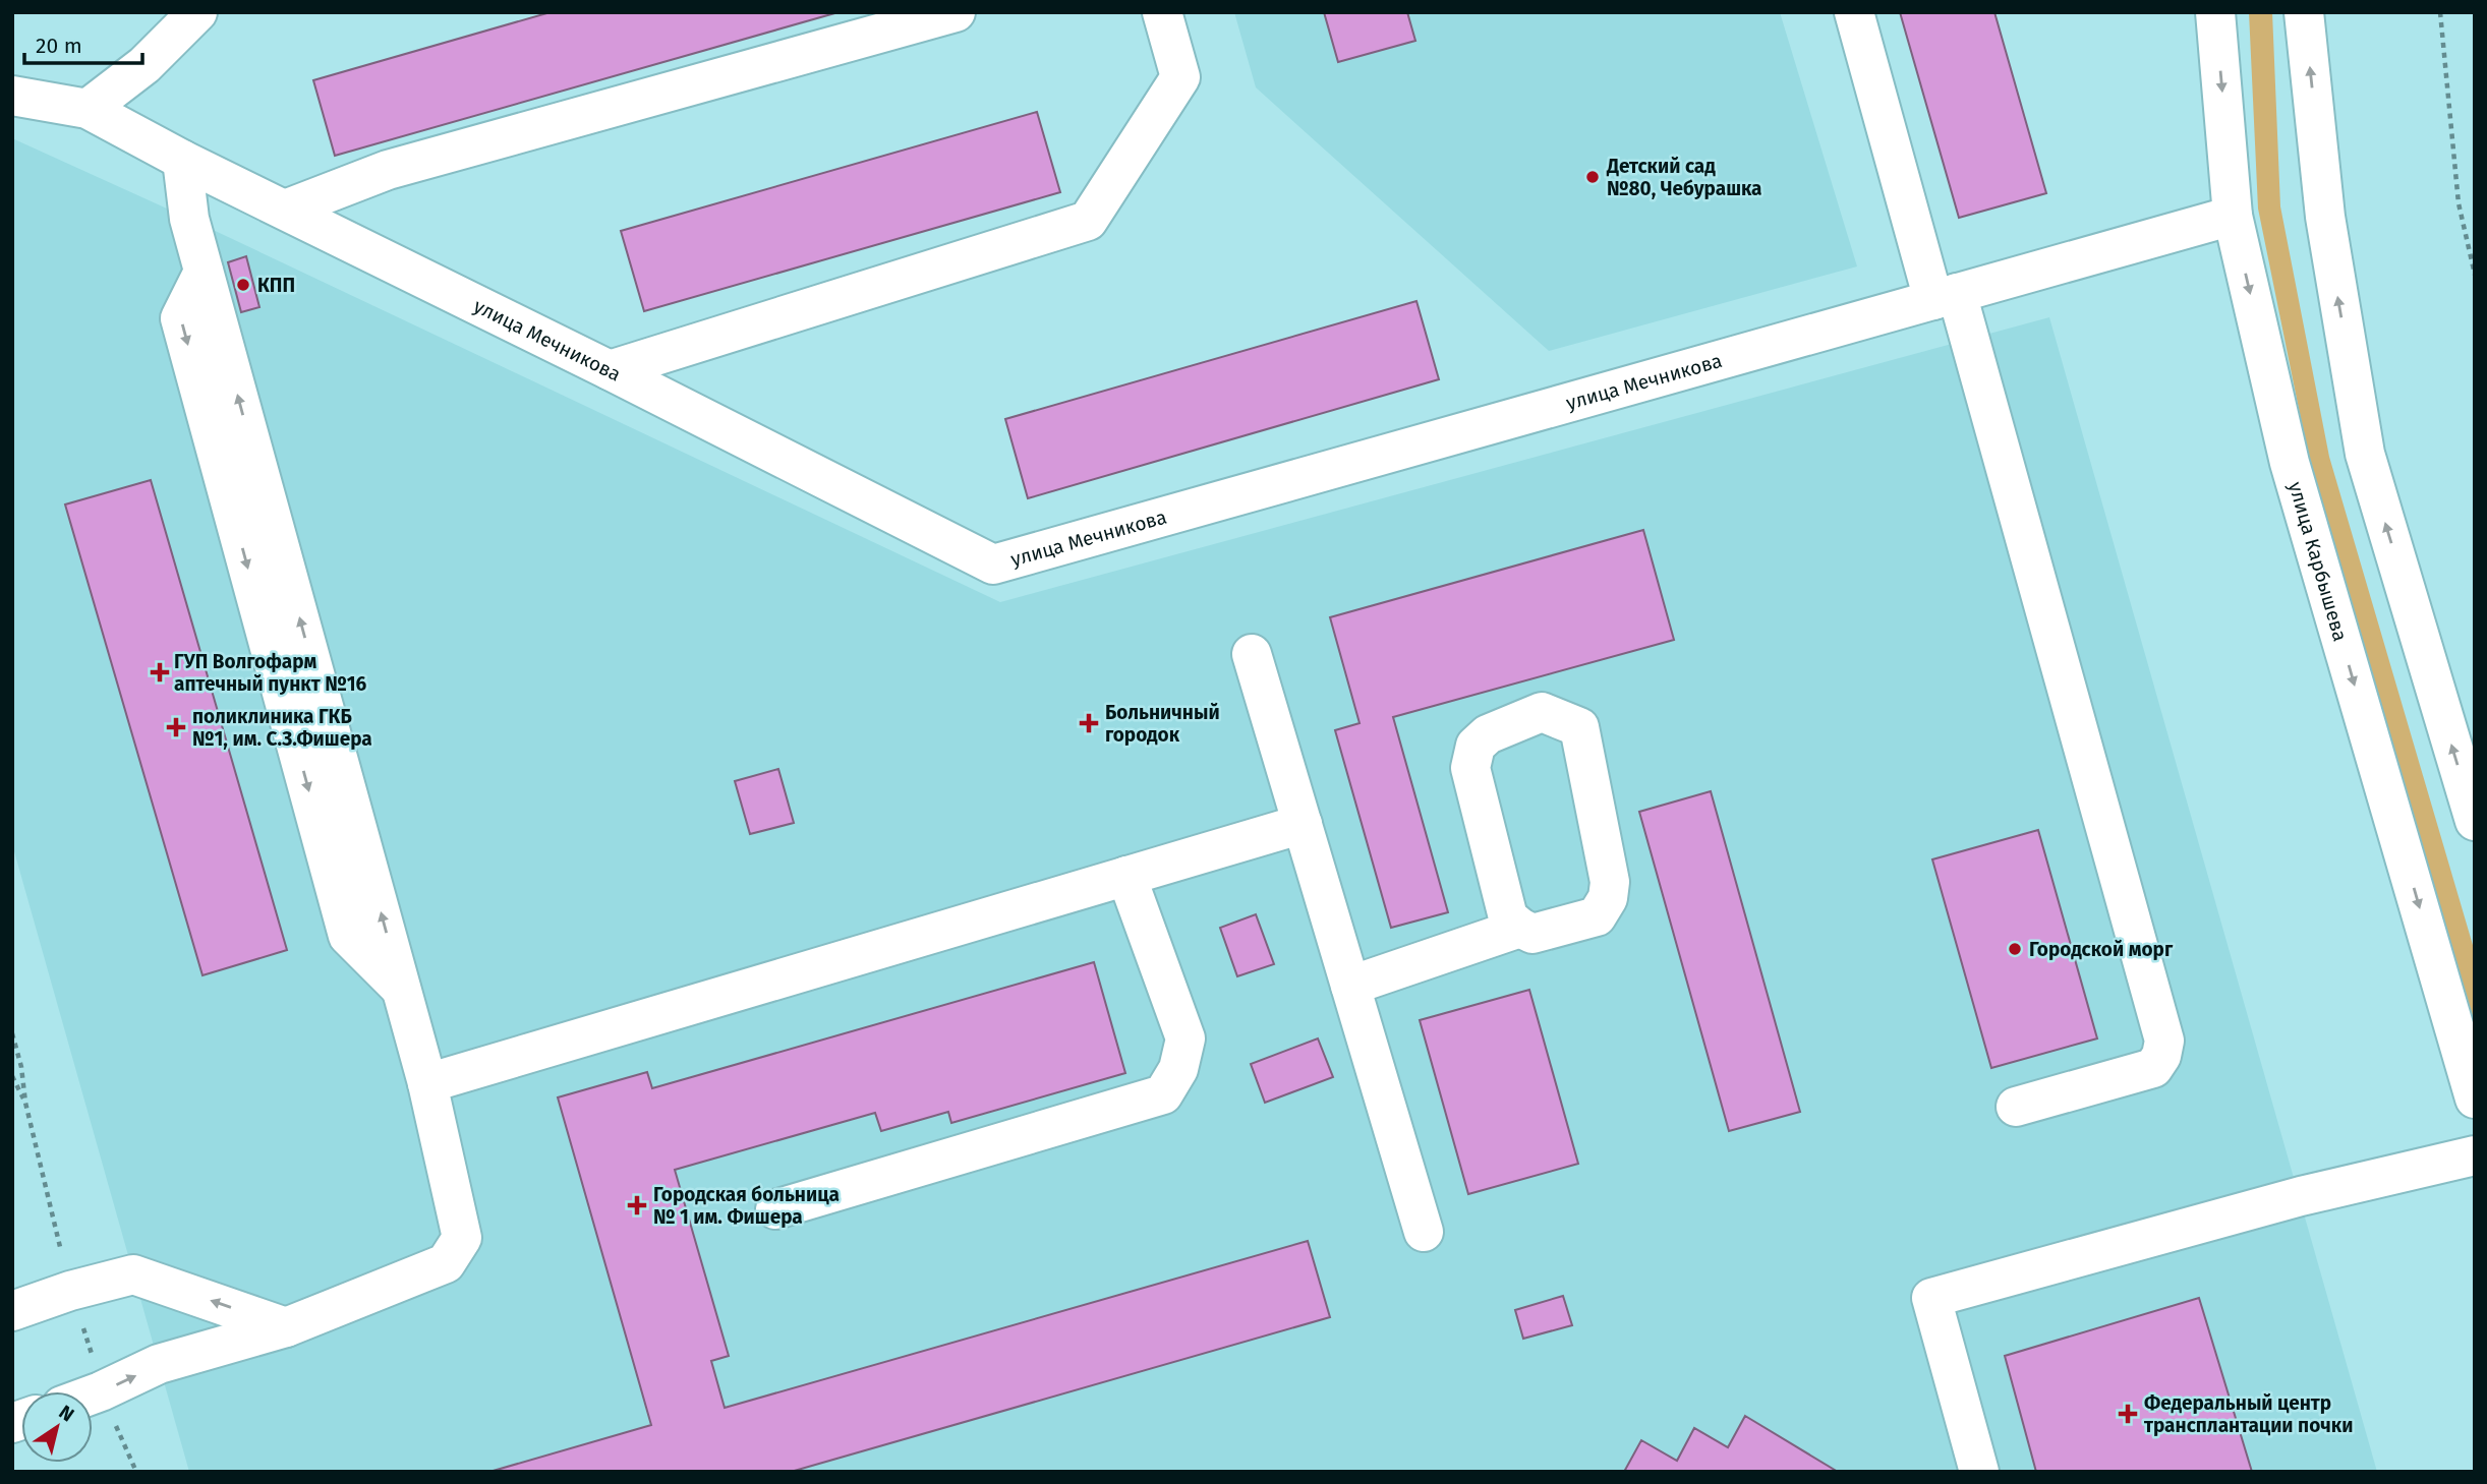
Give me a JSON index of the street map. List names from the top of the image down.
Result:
{
  "streets": {
    "street": ["улица Мечникова", "улица Карбышева"]
  },
  "crossings": [
    ["улица Мечникова", "улица Карбышева"]
  ],
  "places": {
    "other": ["Детский сад №80, Чебурашка", "КПП", "Городской морг"],
    "health": [
      "ГУП Волгофарм аптечный пункт №16",
      "Больничный городок",
      "поликлиника ГКБ №1, им. С.З.Фишера",
      "Городская больница № 1 им. Фишера",
      "Федеральный центр трансплантации почки"
    ]
  },
  "scale_bar": "20 m",
  "north": "top right"
}
